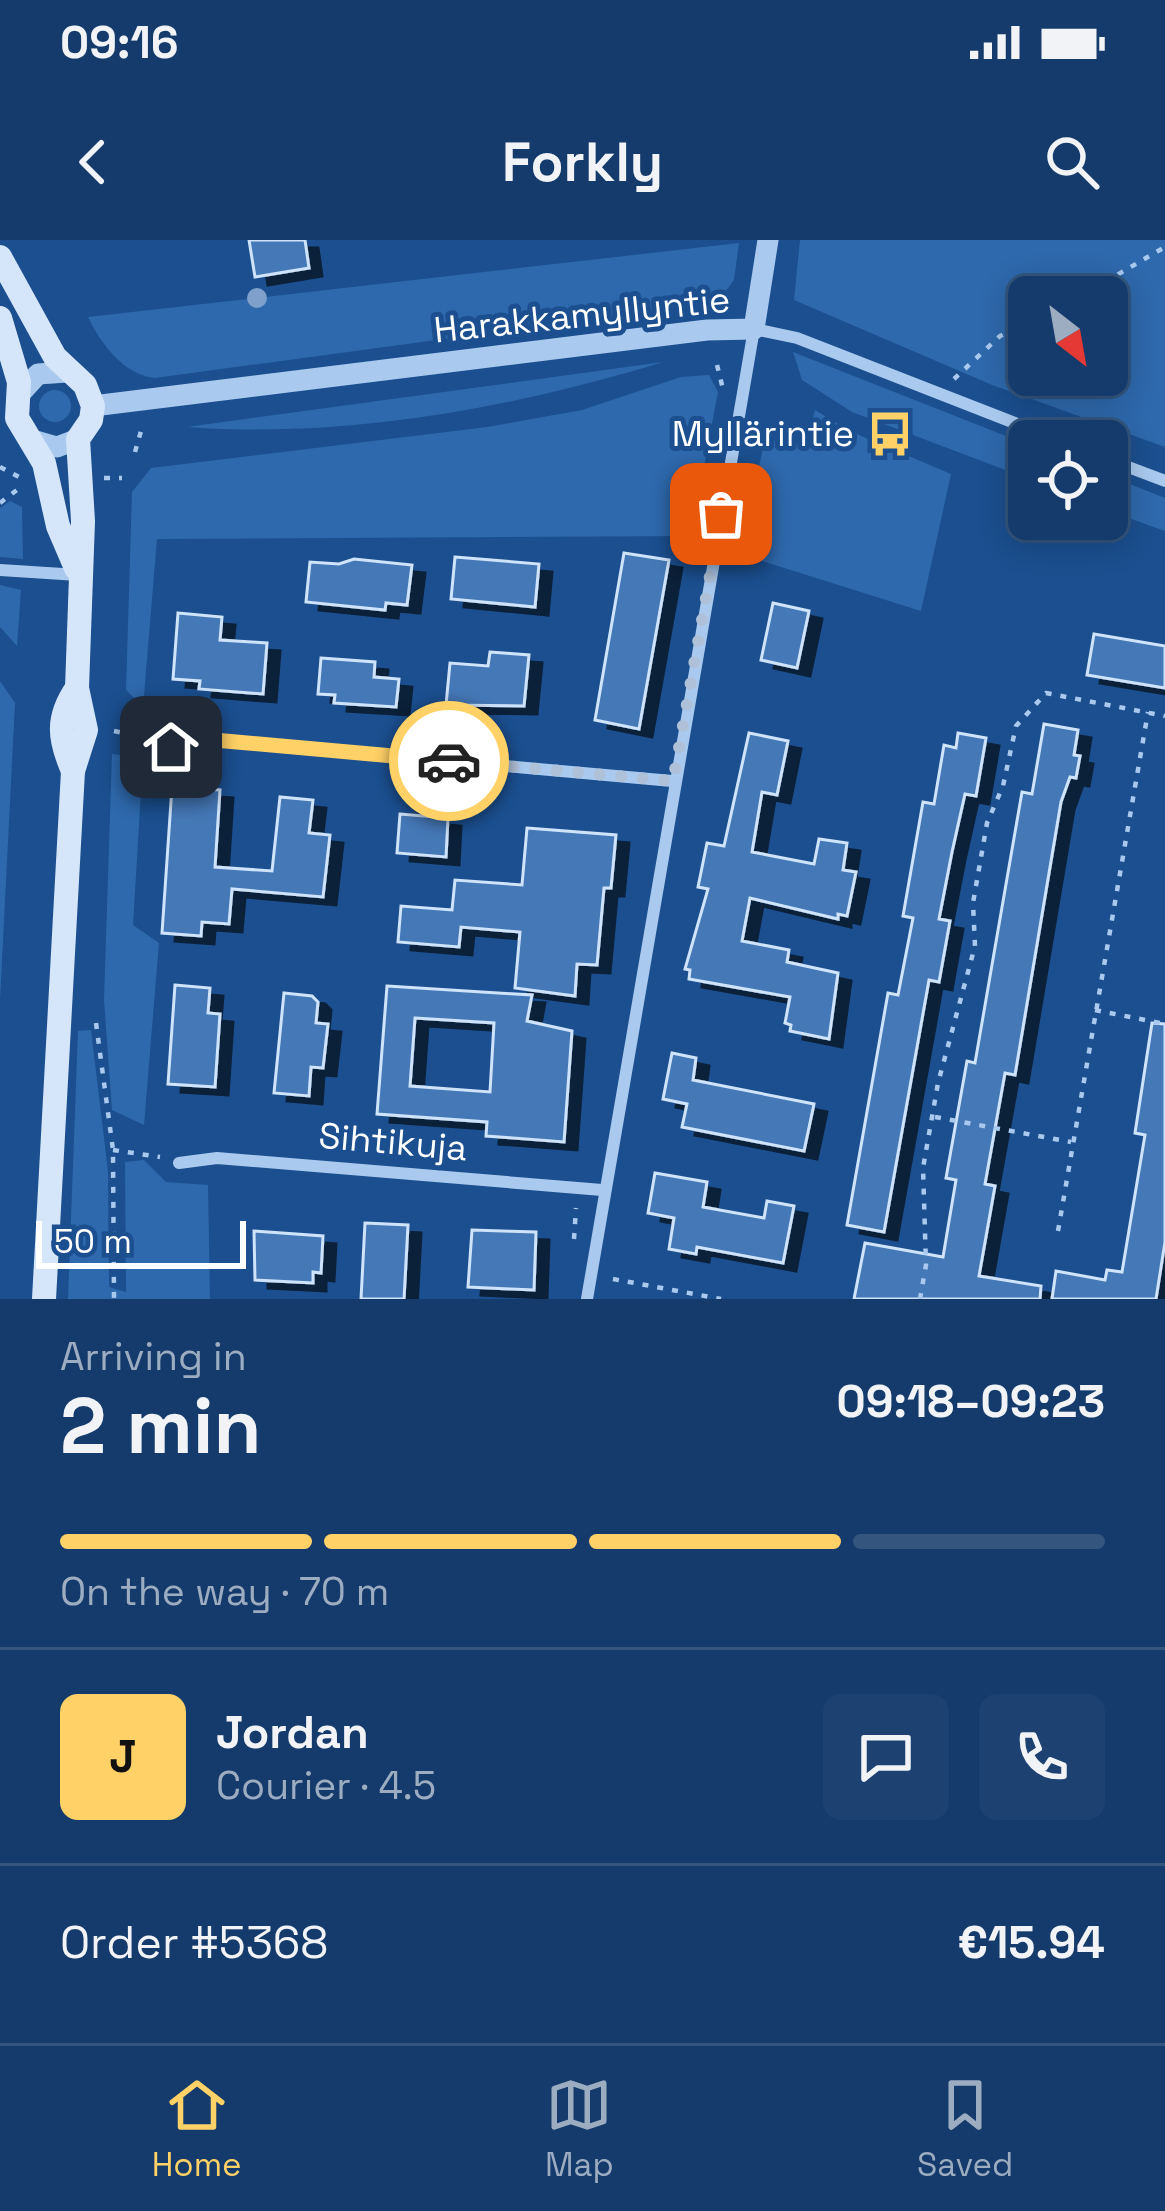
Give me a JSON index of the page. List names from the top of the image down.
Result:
{
  "streets": {
    "street": ["Harakkamyllyntie", "Sihtikuja"]
  },
  "places": {
    "bus stop": ["Myllärintie"]
  },
  "scale_bar": "50 m",
  "north": "bottom right",
  "page": {
    "status": "09:16",
    "header": "Forkly",
    "scale": "50 m",
    "heading": ["2 min", "Arriving in", "09:18–09:23"],
    "panel": [
      "Jordan",
      "Courier · 4.5",
      "Order #5368",
      "€15.94"
    ],
    "bar": "On the way · 70 m",
    "round": "J",
    "tabs": ["Home", "Map", "Saved"]
  }
}
